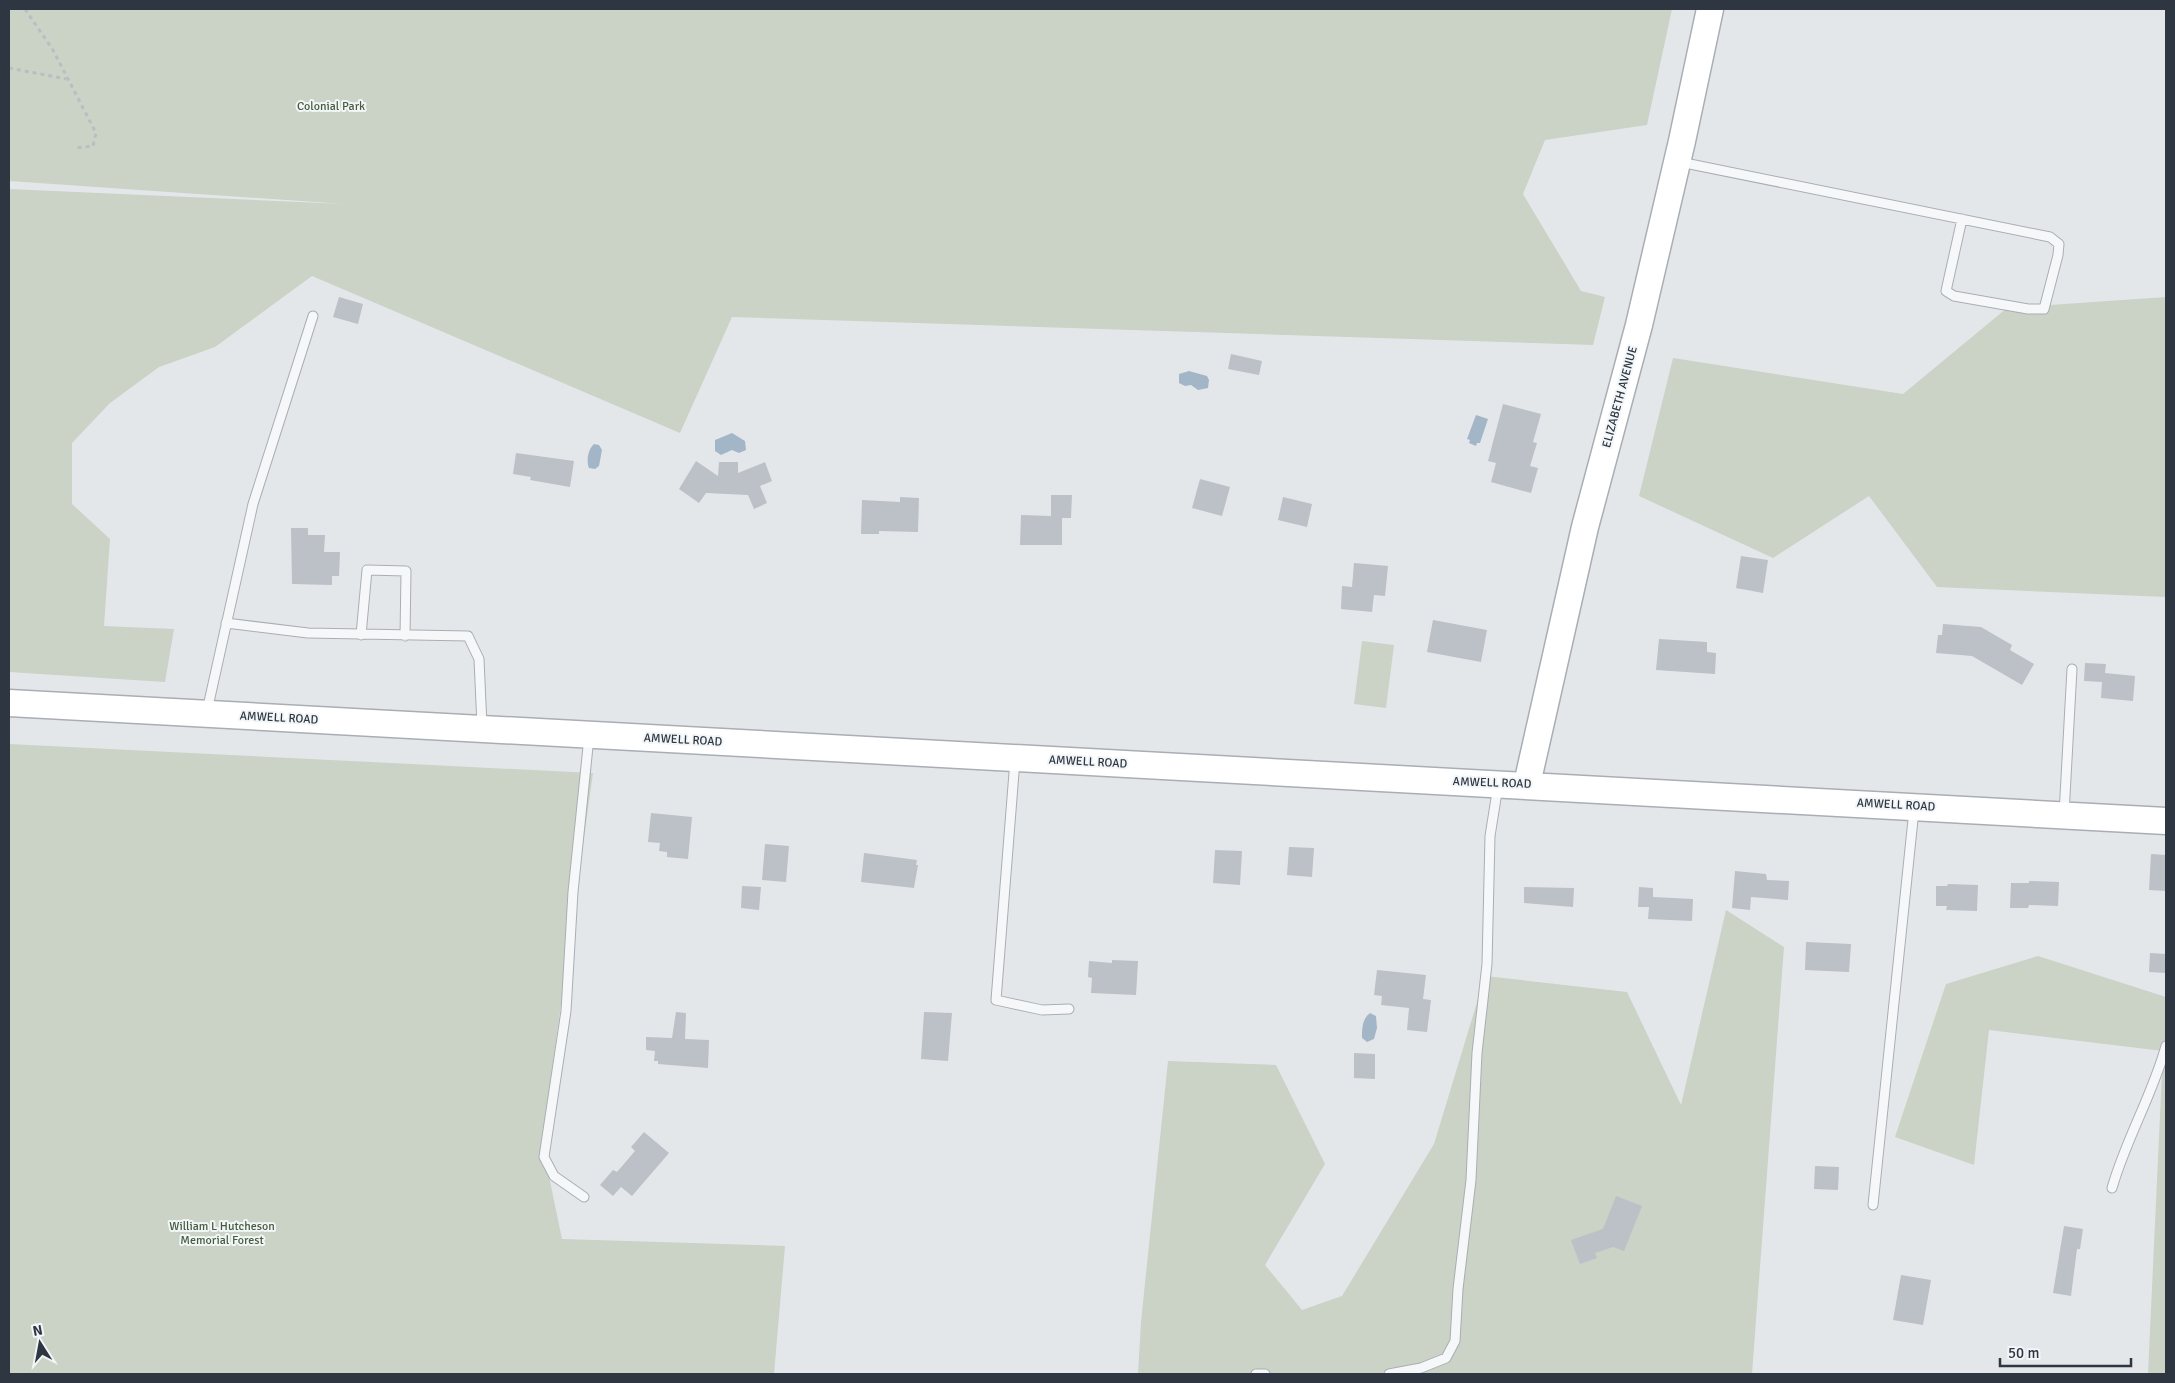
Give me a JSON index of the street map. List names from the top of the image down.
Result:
{
  "streets": {
    "main road": ["ELIZABETH AVENUE", "AMWELL ROAD"]
  },
  "crossings": [
    ["ELIZABETH AVENUE", "AMWELL ROAD"]
  ],
  "parks": ["Colonial Park", "William L Hutcheson Memorial Forest"],
  "scale_bar": "50 m",
  "north": "top"
}
